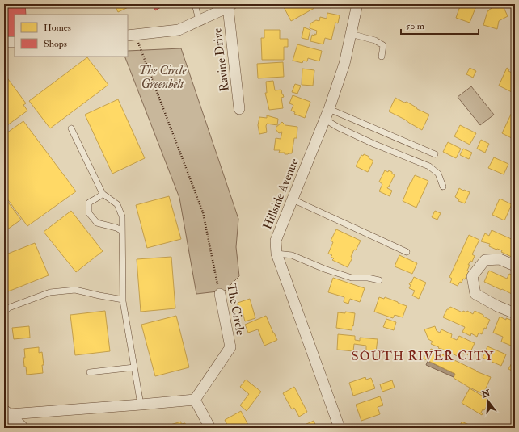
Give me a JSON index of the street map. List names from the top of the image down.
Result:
{
  "streets": {
    "street": ["Ravine Drive", "Hillside Avenue", "The Circle"]
  },
  "districts": ["SOUTH RIVER CITY"],
  "parks": ["The Circle Greenbelt"],
  "legend": ["Homes", "Shops"],
  "scale_bar": "50 m",
  "north": "top"
}
